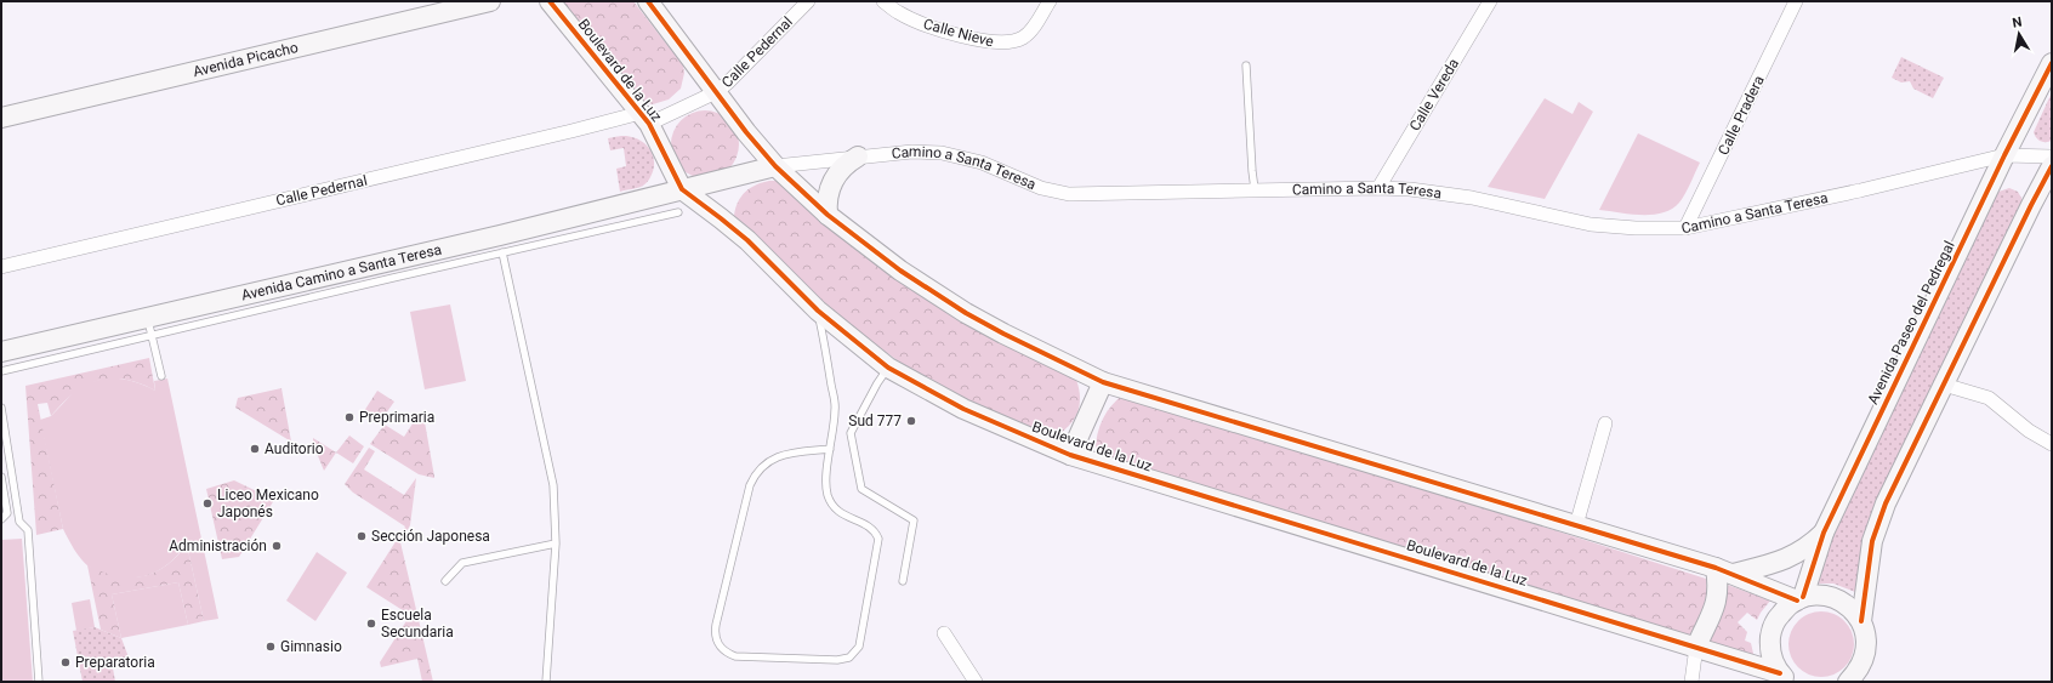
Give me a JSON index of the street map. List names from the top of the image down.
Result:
{
  "streets": {
    "street": [
      "Calle Nieve",
      "Calle Pedernal",
      "Avenida Picacho",
      "Boulevard de la Luz",
      "Calle Vereda",
      "Calle Pradera",
      "Camino a Santa Teresa",
      "Avenida Camino a Santa Teresa",
      "Avenida Paseo del Pedregal"
    ]
  },
  "crossings": [
    ["Calle Pedernal", "Boulevard de la Luz"],
    ["Boulevard de la Luz", "Camino a Santa Teresa"],
    ["Boulevard de la Luz", "Avenida Camino a Santa Teresa"],
    ["Calle Vereda", "Camino a Santa Teresa"],
    ["Calle Pradera", "Camino a Santa Teresa"],
    ["Camino a Santa Teresa", "Avenida Camino a Santa Teresa"],
    ["Camino a Santa Teresa", "Avenida Paseo del Pedregal"]
  ],
  "places": [
    "Preprimaria",
    "Sud 777",
    "Auditorio",
    "Liceo Mexicano Japonés",
    "Sección Japonesa",
    "Administración",
    "Escuela Secundaria",
    "Gimnasio",
    "Preparatoria"
  ],
  "north": "top"
}
